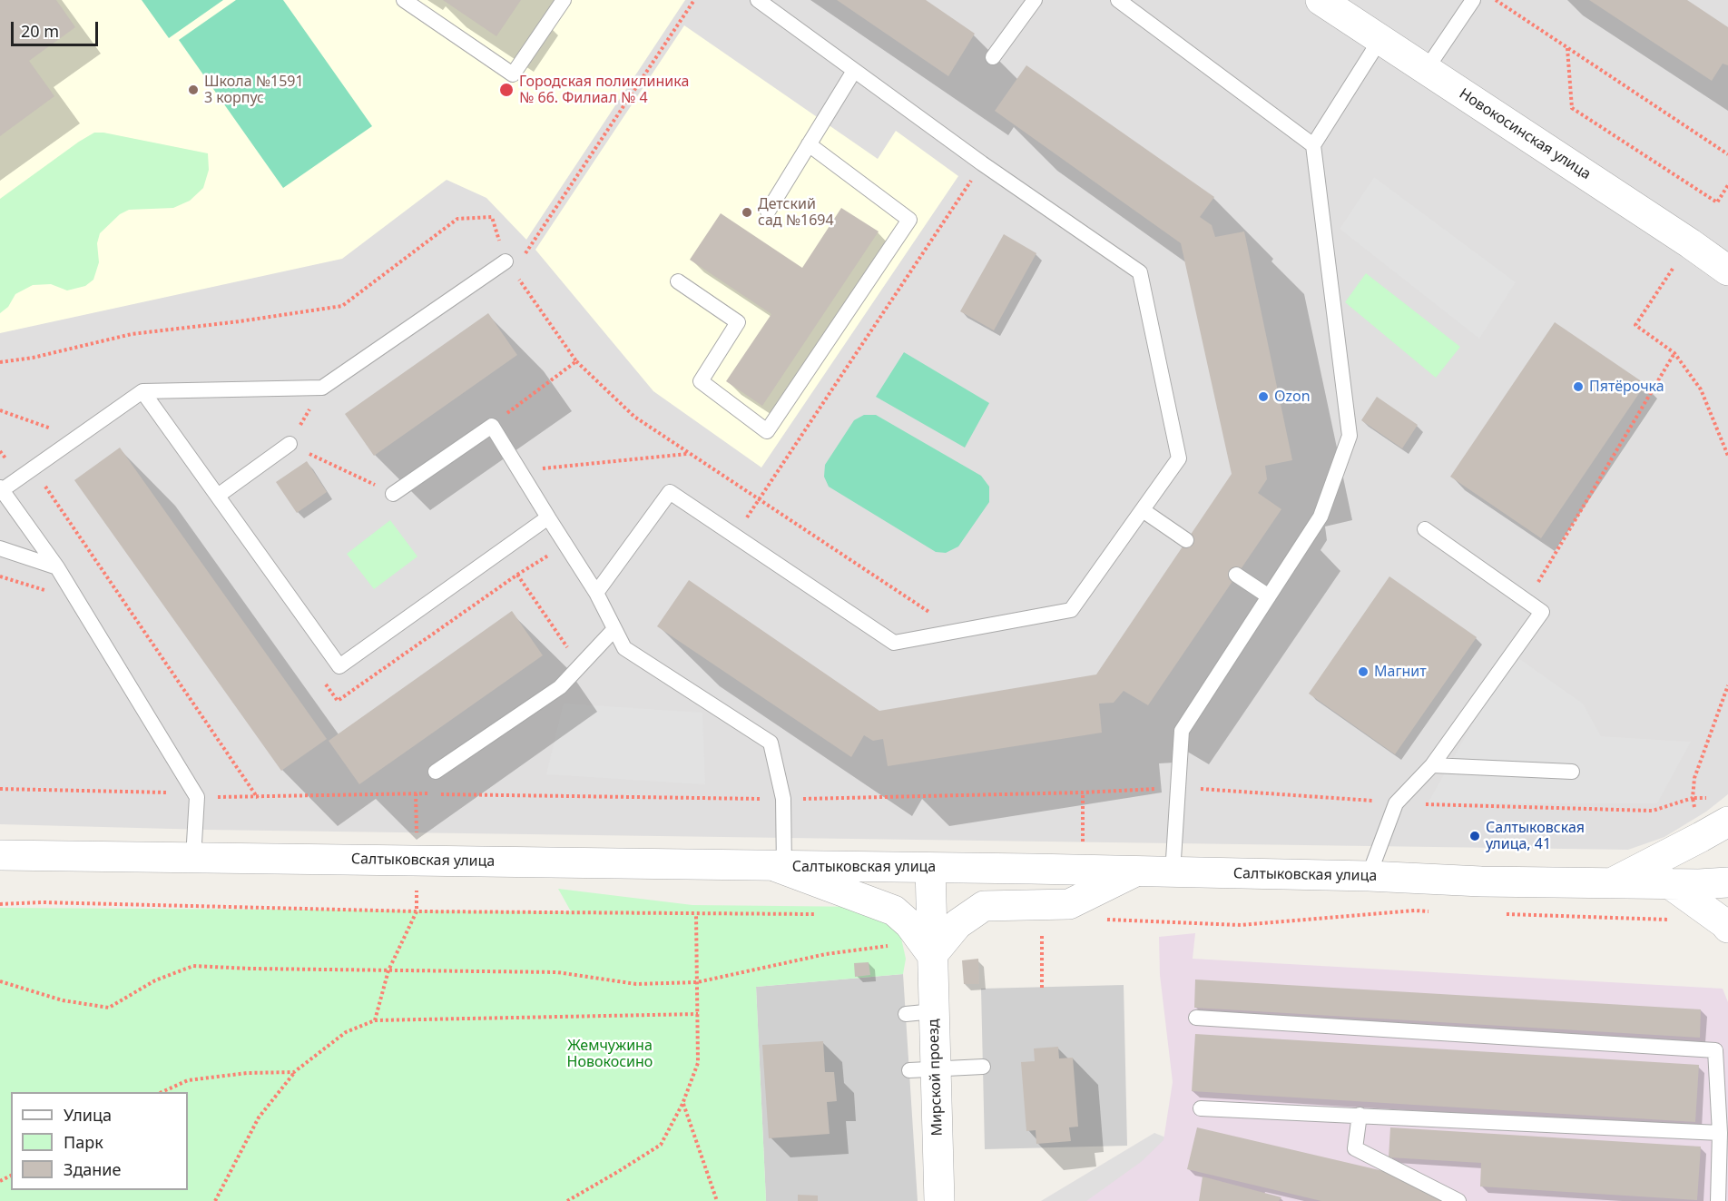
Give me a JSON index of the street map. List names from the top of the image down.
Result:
{
  "streets": {
    "street": ["Новокосинская улица", "Салтыковская улица", "Мирской проезд"]
  },
  "crossings": [
    ["Салтыковская улица", "Мирской проезд"]
  ],
  "parks": ["Жемчужина Новокосино"],
  "places": [
    "Школа №1591 3 корпус",
    "Городская поликлиника № 66. Филиал № 4",
    "Детский сад №1694",
    "Пятёрочка",
    "Ozon",
    "Магнит",
    "Салтыковская улица, 41"
  ],
  "legend": ["Улица", "Парк", "Здание"],
  "scale_bar": "20 m"
}
